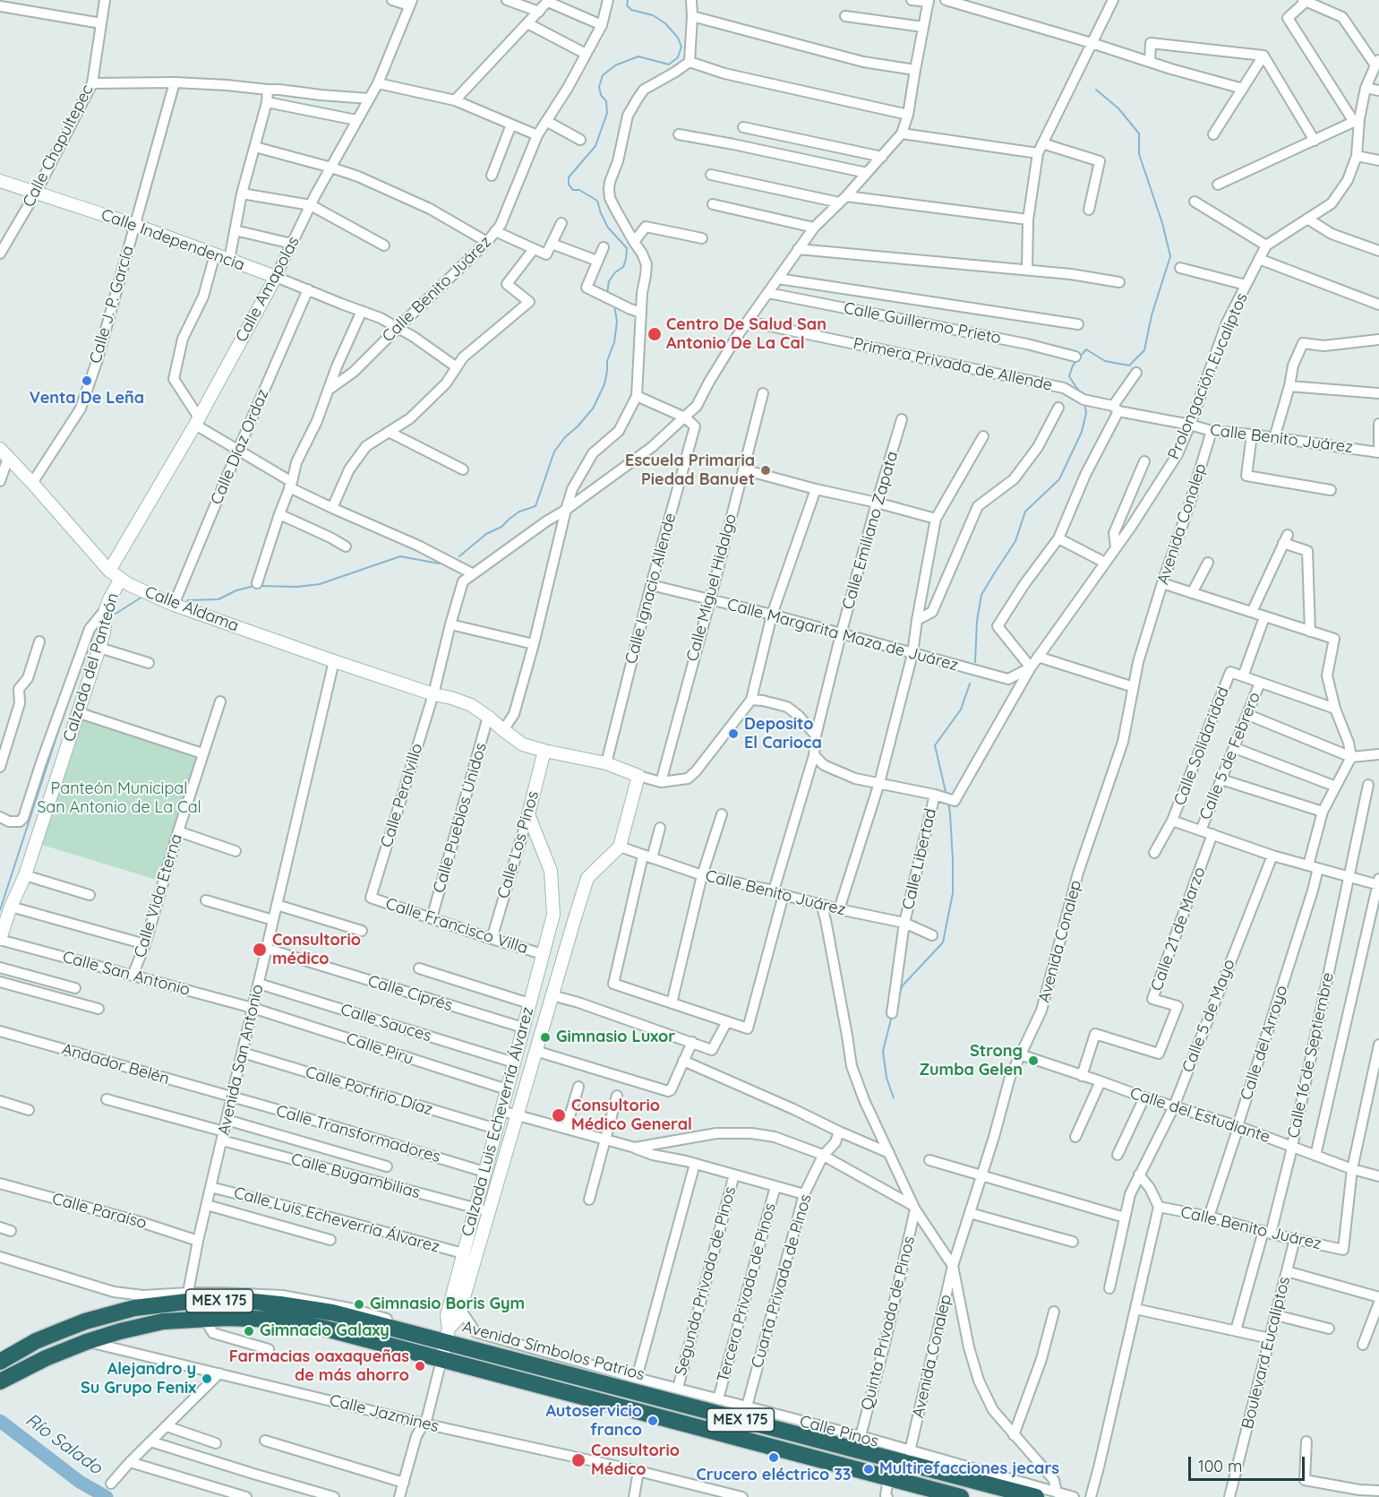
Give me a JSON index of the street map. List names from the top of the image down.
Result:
{
  "streets": {
    "highway": ["MEX 175", "Avenida Símbolos Patrios"],
    "street": [
      "Calle Chapultepec",
      "Calle Independencia",
      "Calle Amapolas",
      "Calle Benito Juárez",
      "Calle J. P. García",
      "Calle Guillermo Prieto",
      "Primera Privada de Allende",
      "Prolongación Eucaliptos",
      "Calle Díaz Ordaz",
      "Avenida Conalep",
      "Calle Emiliano Zapata",
      "Calle Miguel Hidalgo",
      "Calle Ignacio Allende",
      "Calle Aldama",
      "Calle Margarita Maza de Juárez",
      "Calzada del Panteón",
      "Calle Solidaridad",
      "Calle 5 de Febrero",
      "Calle Peralvillo",
      "Calle Pueblos Unidos",
      "Calle Los Pinos",
      "Calle Libertad",
      "Calle Vida Eterna",
      "Calle Francisco Villa",
      "Calle 21 de Marzo",
      "Calle San Antonio",
      "Calle Ciprés",
      "Calle 5 de Mayo",
      "Calle Sauces",
      "Calle del Arroyo",
      "Calle Piru",
      "Calle 16 de Septiembre",
      "Avenida San Antonio",
      "Andador Belén",
      "Calle Porfirio Díaz",
      "Calle del Estudiante",
      "Calzada Luis Echeverría Álvarez",
      "Calle Transformadores",
      "Calle Bugambilias",
      "Calle Paraíso",
      "Calle Luis Echeverría Álvarez",
      "Segunda Privada de Pinos",
      "Cuarta Privada de Pinos",
      "Tercera Privada de Pinos",
      "Quinta Privada de Pinos",
      "Boulevard Eucaliptos",
      "Calle Jazmines",
      "Calle Pinos"
    ]
  },
  "crossings": [
    ["Calle Chapultepec", "Calle Independencia"],
    ["Calle Independencia", "Calle Amapolas"],
    ["Calle Independencia", "Calle Benito Juárez"],
    ["Calle Independencia", "Calle J. P. García"],
    ["Calle Independencia", "Calle Díaz Ordaz"],
    ["Calle Amapolas", "Calle Aldama"],
    ["Calle Benito Juárez", "Primera Privada de Allende"],
    ["Calle Benito Juárez", "Prolongación Eucaliptos"],
    ["Calle Benito Juárez", "Avenida Conalep"],
    ["Calle Benito Juárez", "Calle Libertad"],
    ["Calle Benito Juárez", "Calle del Arroyo"],
    ["Calle Benito Juárez", "Calle 16 de Septiembre"],
    ["Calle Benito Juárez", "Calle del Estudiante"],
    ["Calle Benito Juárez", "Calzada Luis Echeverría Álvarez"],
    ["Calle Benito Juárez", "Boulevard Eucaliptos"],
    ["Calle J. P. García", "Calle Aldama"],
    ["Prolongación Eucaliptos", "Calle Emiliano Zapata"],
    ["Prolongación Eucaliptos", "Calle Margarita Maza de Juárez"],
    ["Prolongación Eucaliptos", "Calle Libertad"],
    ["Calle Díaz Ordaz", "Calle Aldama"],
    ["Avenida Conalep", "Calle del Estudiante"],
    ["Avenida Conalep", "Calle Pinos"],
    ["Calle Emiliano Zapata", "Calle Margarita Maza de Juárez"],
    ["Calle Miguel Hidalgo", "Calle Margarita Maza de Juárez"],
    ["Calle Ignacio Allende", "Calle Aldama"],
    ["Calle Ignacio Allende", "Calle Margarita Maza de Juárez"],
    ["Calle Aldama", "Calzada del Panteón"],
    ["Calle Aldama", "Calle Peralvillo"],
    ["Calle Aldama", "Calle Pueblos Unidos"],
    ["Calle Aldama", "Calle Los Pinos"],
    ["Calle Aldama", "Avenida San Antonio"],
    ["Calzada del Panteón", "Calle San Antonio"],
    ["Calle Solidaridad", "Calle 5 de Febrero"],
    ["Calle Peralvillo", "Calle Francisco Villa"],
    ["Calle Pueblos Unidos", "Calle Francisco Villa"],
    ["Calle Los Pinos", "Calle Francisco Villa"],
    ["Calle Los Pinos", "Calzada Luis Echeverría Álvarez"],
    ["Calle Vida Eterna", "Calle San Antonio"],
    ["Calle Francisco Villa", "Calzada Luis Echeverría Álvarez"],
    ["Calle 21 de Marzo", "Calle del Estudiante"],
    ["Calle San Antonio", "Calle Piru"],
    ["Calle San Antonio", "Avenida San Antonio"],
    ["Calle Ciprés", "Avenida San Antonio"],
    ["Calle Ciprés", "Calzada Luis Echeverría Álvarez"],
    ["Calle 5 de Mayo", "Calle del Estudiante"],
    ["Calle Sauces", "Avenida San Antonio"],
    ["Calle Sauces", "Calzada Luis Echeverría Álvarez"],
    ["Calle del Arroyo", "Calle del Estudiante"],
    ["Calle Piru", "Avenida San Antonio"],
    ["Calle Piru", "Calzada Luis Echeverría Álvarez"],
    ["Calle 16 de Septiembre", "Calle del Estudiante"],
    ["Avenida San Antonio", "Andador Belén"],
    ["Avenida San Antonio", "Calle Porfirio Díaz"],
    ["Avenida San Antonio", "Calle Transformadores"],
    ["Avenida San Antonio", "Calle Bugambilias"],
    ["Avenida San Antonio", "Calle Paraíso"],
    ["Avenida San Antonio", "Calle Luis Echeverría Álvarez"],
    ["Avenida San Antonio", "Avenida Símbolos Patrios"],
    ["Andador Belén", "Calle Transformadores"],
    ["Calle Porfirio Díaz", "Calzada Luis Echeverría Álvarez"],
    ["Calzada Luis Echeverría Álvarez", "Calle Transformadores"],
    ["Calzada Luis Echeverría Álvarez", "Calle Bugambilias"],
    ["Calzada Luis Echeverría Álvarez", "Calle Luis Echeverría Álvarez"],
    ["Calzada Luis Echeverría Álvarez", "MEX 175"],
    ["Calzada Luis Echeverría Álvarez", "Avenida Símbolos Patrios"],
    ["Calzada Luis Echeverría Álvarez", "Calle Pinos"],
    ["Segunda Privada de Pinos", "Calle Pinos"],
    ["Cuarta Privada de Pinos", "Calle Pinos"],
    ["Tercera Privada de Pinos", "Calle Pinos"],
    ["MEX 175", "Calle Jazmines"],
    ["Quinta Privada de Pinos", "Calle Pinos"],
    ["Avenida Símbolos Patrios", "Calle Pinos"]
  ],
  "water": ["Río Salado"],
  "parks": ["Panteón Municipal San Antonio de La Cal"],
  "places": [
    "Centro De Salud San Antonio De La Cal",
    "Venta De Leña",
    "Escuela Primaria Piedad Banuet",
    "Deposito El Carioca",
    "Consultorio médico",
    "Gimnasio Luxor",
    "Strong Zumba Gelen",
    "Consultorio Médico General",
    "Gimnasio Boris Gym",
    "Gimnacio Galaxy",
    "Farmacias oaxaqueñas de más ahorro",
    "Alejandro y Su Grupo Fenix",
    "Autoservicio franco",
    "Crucero eléctrico 33",
    "Consultorio Médico",
    "Multirefacciones jecars"
  ],
  "scale_bar": "100 m"
}
